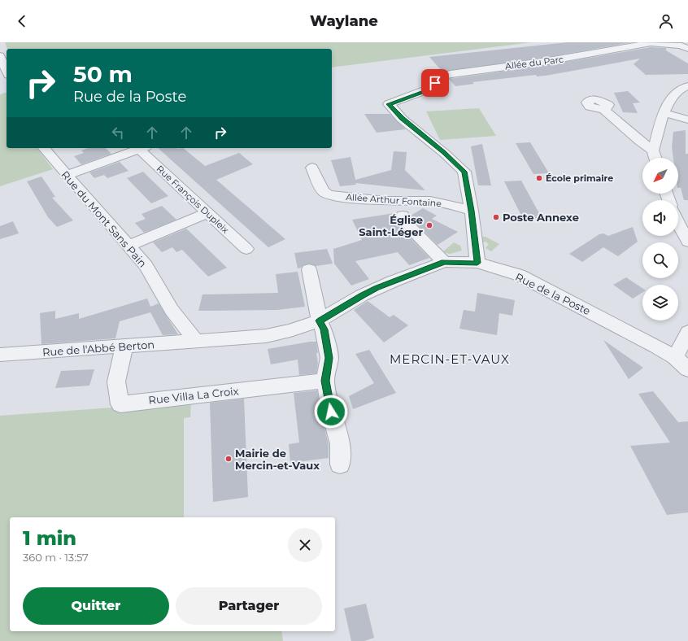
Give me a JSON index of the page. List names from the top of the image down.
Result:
{
  "streets": {
    "street": [
      "Allée du Parc",
      "Rue François Dupleix",
      "Allée Arthur Fontaine",
      "Rue du Mont Sans Pain",
      "Rue de la Poste",
      "Rue de l'Abbé Berton",
      "Rue Villa La Croix"
    ]
  },
  "crossings": [
    ["Allée du Parc", "Allée Arthur Fontaine"],
    ["Rue du Mont Sans Pain", "Rue de la Poste"],
    ["Rue du Mont Sans Pain", "Rue de l'Abbé Berton"],
    ["Rue de la Poste", "Rue de l'Abbé Berton"],
    ["Rue de l'Abbé Berton", "Rue Villa La Croix"]
  ],
  "districts": ["MERCIN-ET-VAUX"],
  "places": [
    "École primaire",
    "Poste Annexe",
    "Église Saint-Léger",
    "Mairie de Mercin-et-Vaux"
  ],
  "north": "bottom left",
  "page": {
    "header": "Waylane",
    "turn": ["50 m", "Rue de la Poste"],
    "heading": ["1 min", "360 m · 13:57"],
    "buttons": ["Quitter", "Partager"]
  }
}
